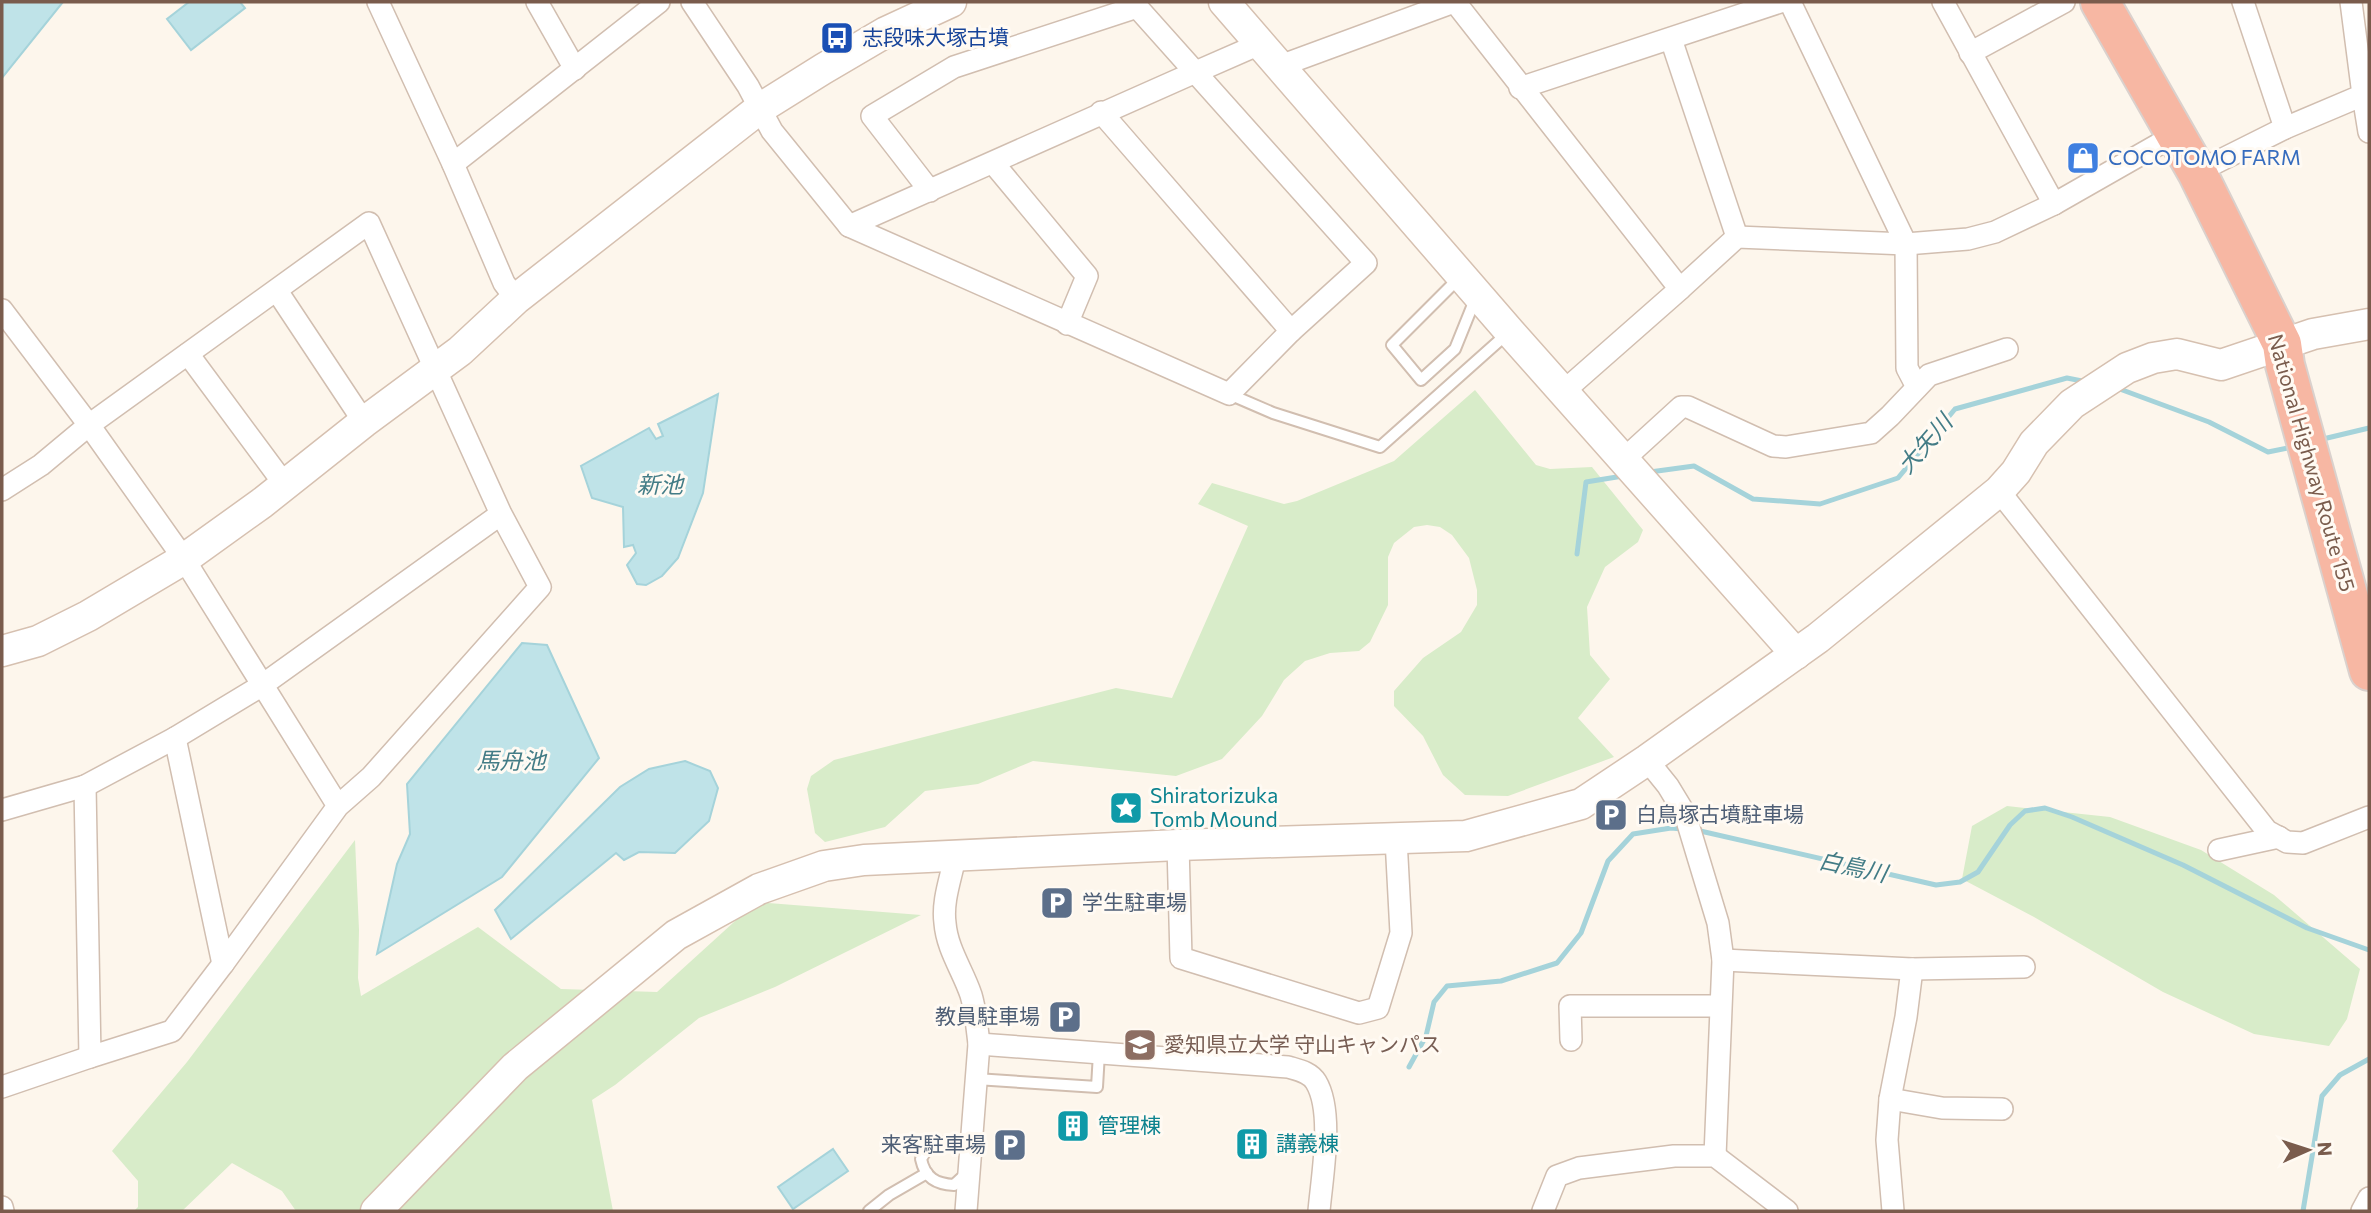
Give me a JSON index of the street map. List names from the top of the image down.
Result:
{
  "streets": {
    "highway": ["National Highway Route 155"]
  },
  "water": [
    "大矢川",
    "新池",
    "馬舟池",
    "白鳥川"
  ],
  "places": {
    "bus stop": ["志段味大塚古墳"],
    "shop": ["COCOTOMO FARM"],
    "place": ["Shiratorizuka Tomb Mound"],
    "parking": [
      "白鳥塚古墳駐車場",
      "学生駐車場",
      "教員駐車場",
      "来客駐車場"
    ],
    "school or university": ["愛知県立大学 守山キャンパス"],
    "building": ["管理棟", "講義棟"]
  },
  "north": "right"
}
